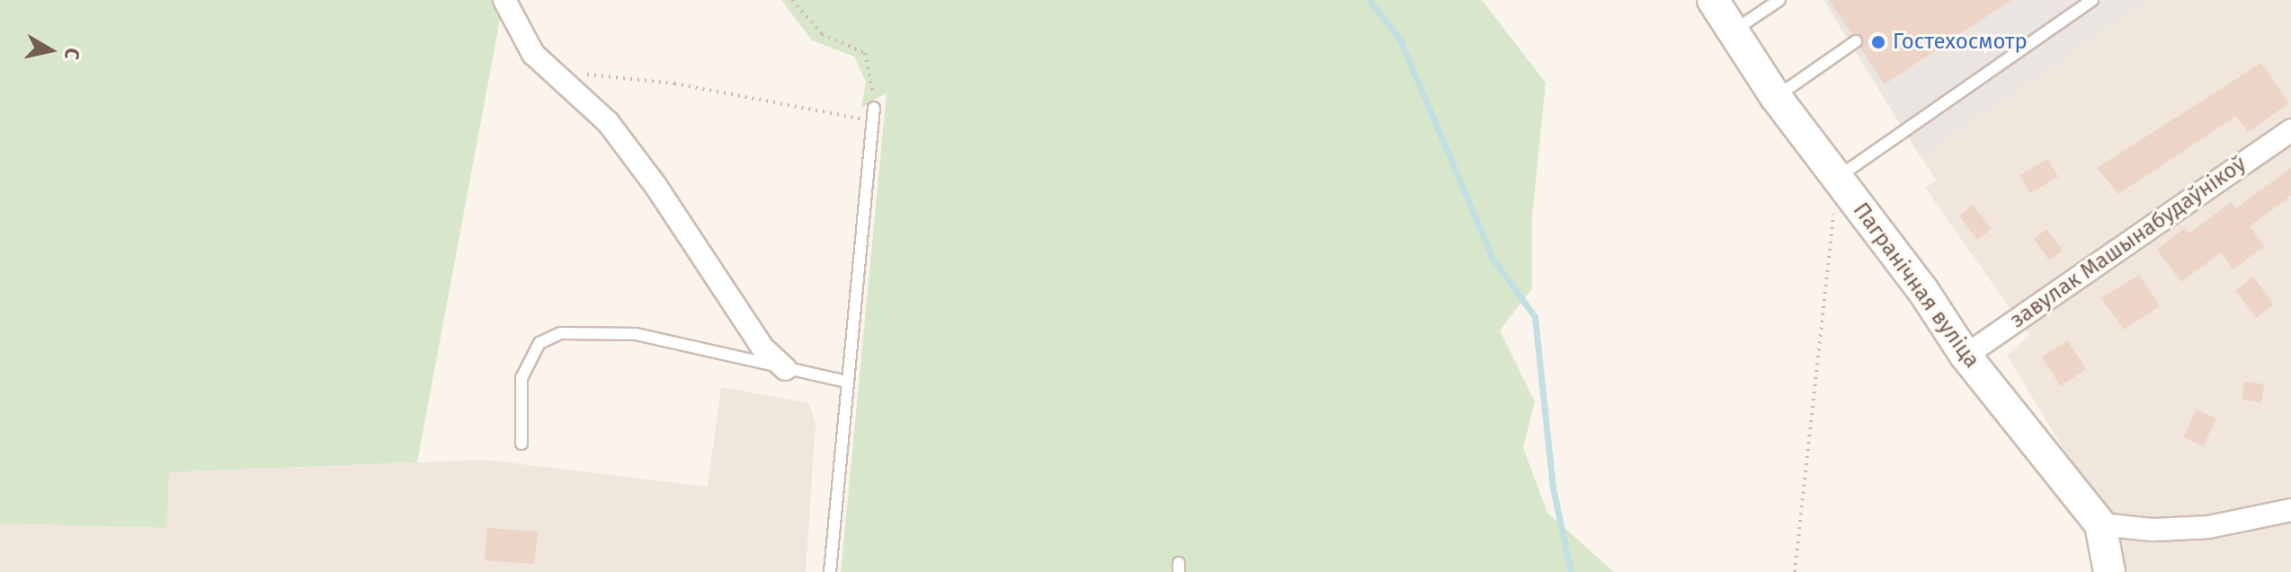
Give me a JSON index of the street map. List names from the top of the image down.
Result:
{
  "streets": {
    "street": ["завулак Машынабудаўнікоў", "Пагранічная вуліца"]
  },
  "crossings": [
    ["завулак Машынабудаўнікоў", "Пагранічная вуліца"]
  ],
  "places": ["Гостехосмотр"],
  "north": "right"
}
